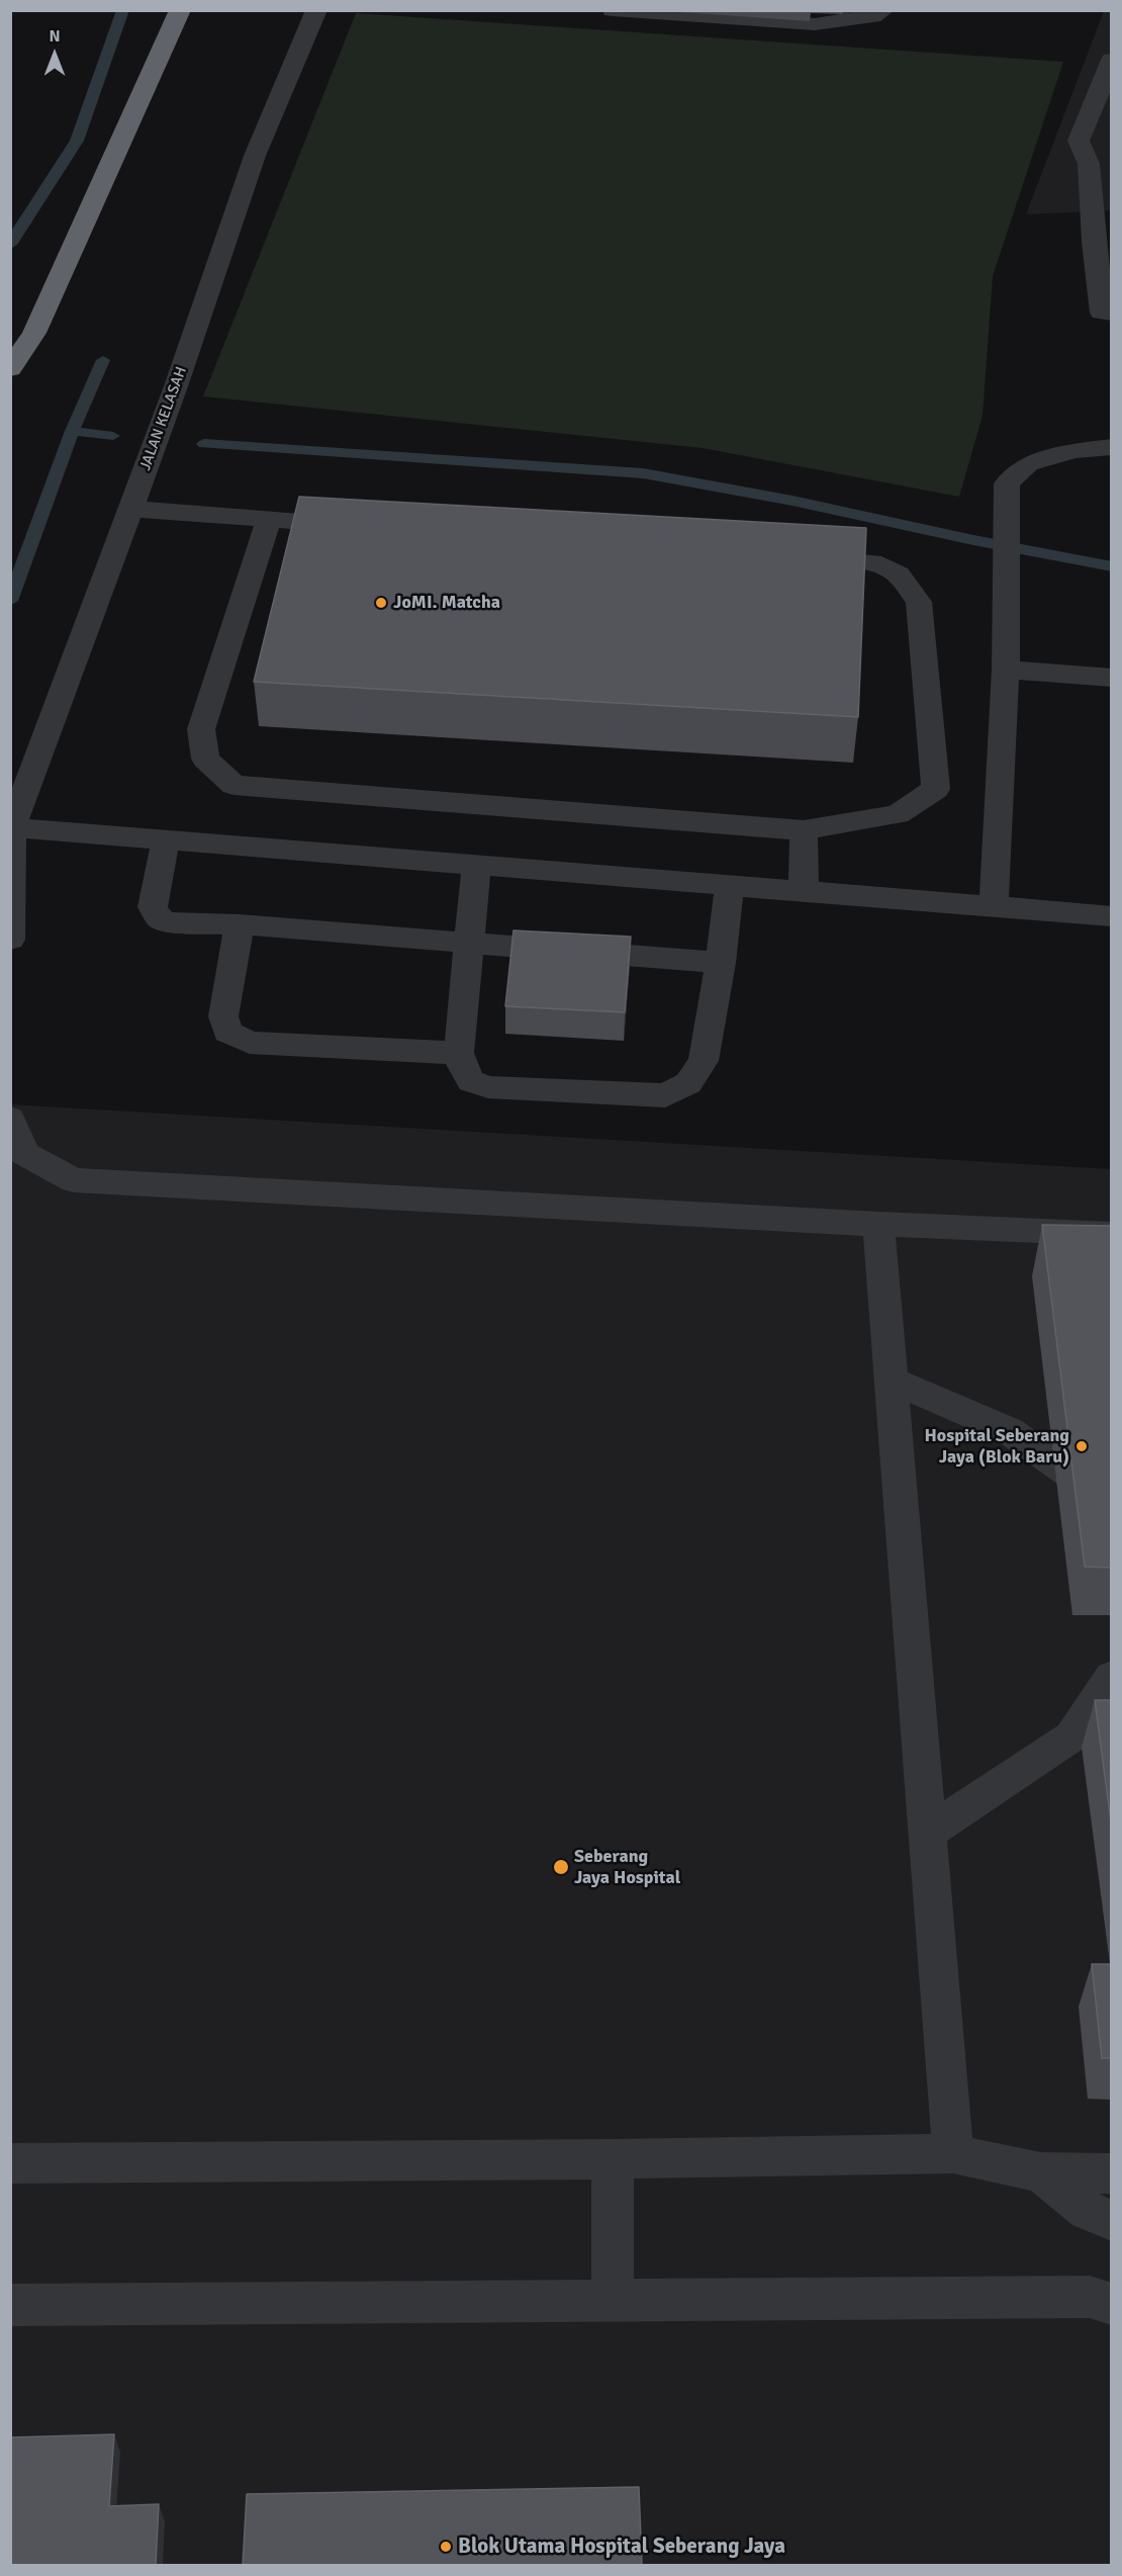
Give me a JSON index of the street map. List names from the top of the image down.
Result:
{
  "streets": {
    "street": ["JALAN KELASAH"]
  },
  "places": [
    "JoMI. Matcha",
    "Hospital Seberang Jaya (Blok Baru)",
    "Seberang Jaya Hospital",
    "Blok Utama Hospital Seberang Jaya"
  ],
  "north": "top"
}
